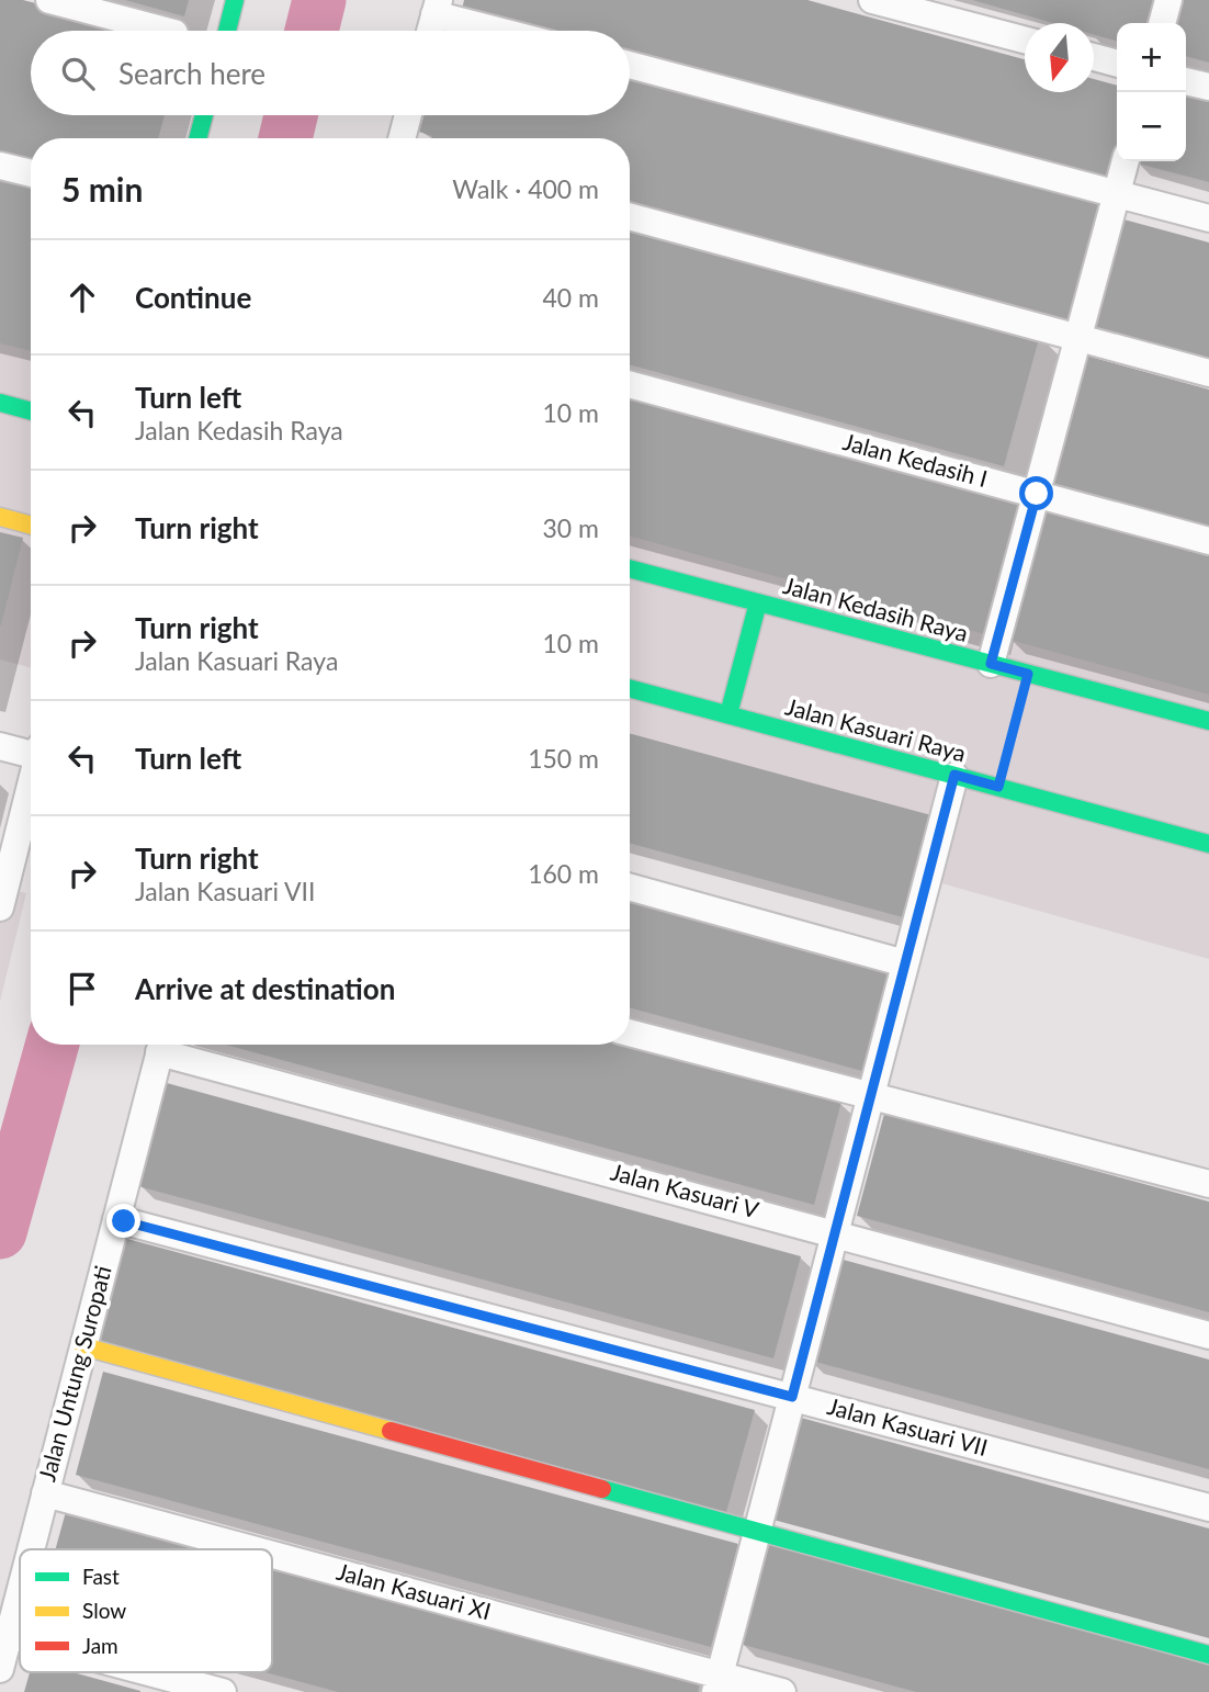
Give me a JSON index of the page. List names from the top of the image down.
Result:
{
  "streets": {
    "main road": ["Jalan Kedasih Raya", "Jalan Kasuari Raya"],
    "street": [
      "Jalan Kedasih I",
      "Jalan Kasuari V",
      "Jalan Untung Suropati",
      "Jalan Kasuari VII",
      "Jalan Kasuari XI"
    ]
  },
  "crossings": [
    ["Jalan Untung Suropati", "Jalan Kasuari VII"],
    ["Jalan Untung Suropati", "Jalan Kasuari XI"]
  ],
  "legend": ["Fast", "Slow", "Jam"],
  "north": "bottom",
  "page": {
    "map_buttons": ["+", "−"],
    "search": "Search here",
    "heading": ["5 min", "Walk · 400 m"],
    "list": [
      ["Continue", "40 m"],
      ["Turn left", "Jalan Kedasih Raya", "10 m"],
      ["Turn right", "30 m"],
      ["Turn right", "Jalan Kasuari Raya", "10 m"],
      ["Turn left", "150 m"],
      ["Turn right", "Jalan Kasuari VII", "160 m"],
      "Arrive at destination"
    ]
  }
}
